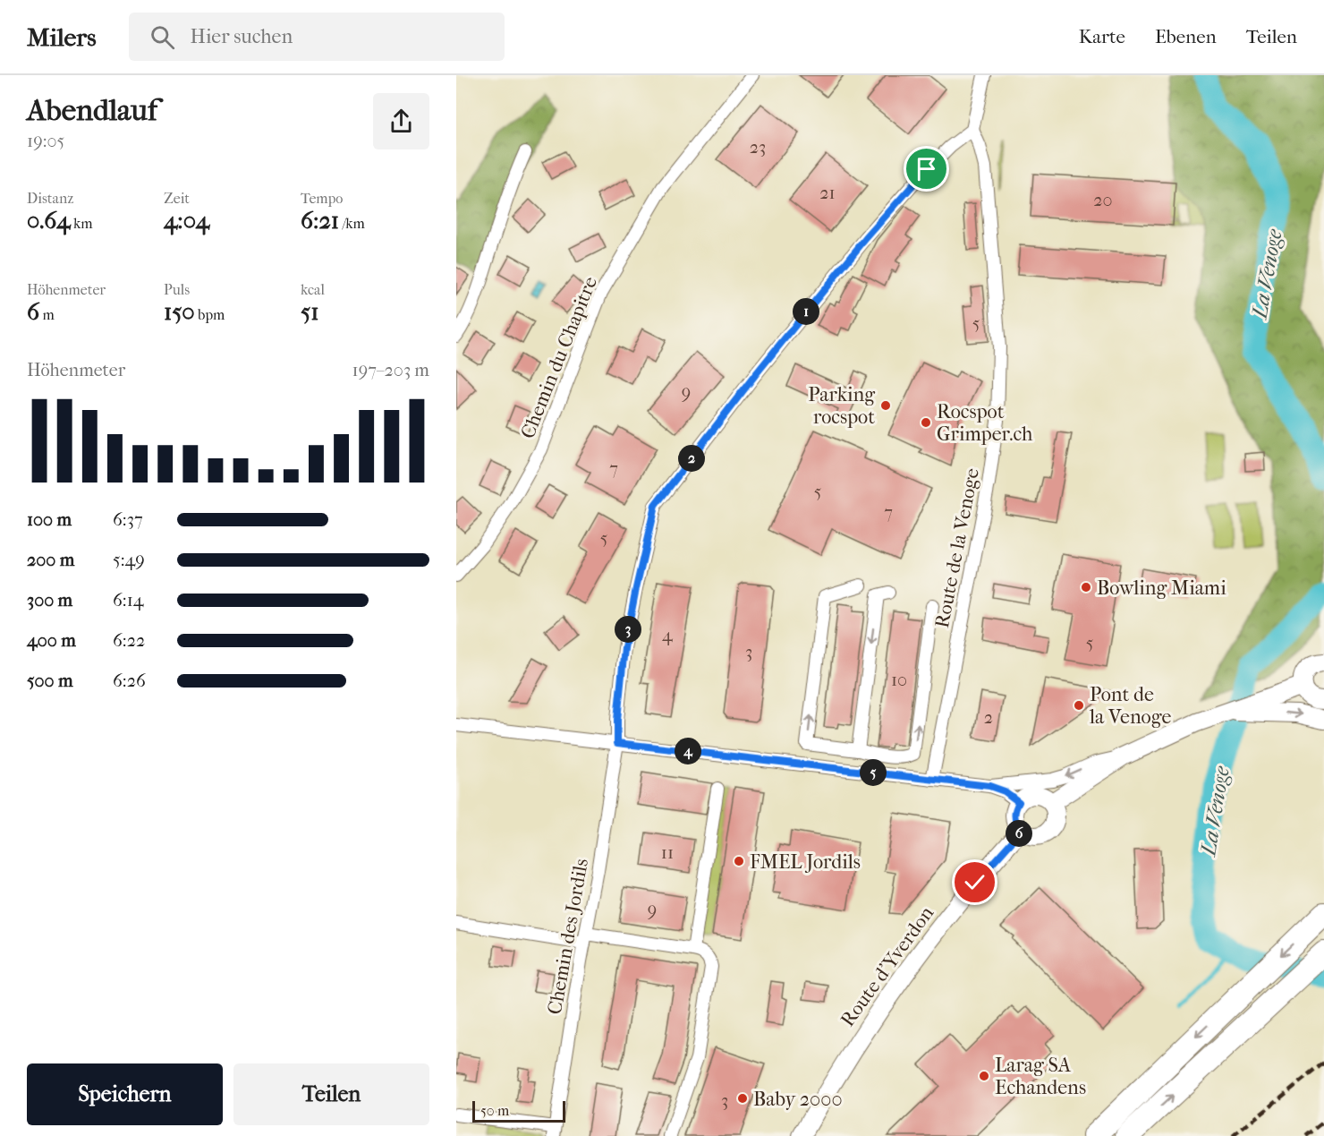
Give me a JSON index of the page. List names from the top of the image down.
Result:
{
  "streets": {
    "main road": ["Route d'Yverdon"],
    "street": ["Chemin du Chapitre", "Route de la Venoge", "Chemin des Jordils"]
  },
  "crossings": [
    ["Route de la Venoge", "Chemin des Jordils"]
  ],
  "water": ["La Venoge"],
  "places": [
    "Parking rocspot",
    "Rocspot Grimper.ch",
    "Bowling Miami",
    "Pont de la Venoge",
    "FMEL Jordils",
    "Larag SA Echandens",
    "Baby 2000"
  ],
  "house_numbers": [
    "23",
    "21",
    "20",
    "5",
    "9",
    "7",
    "5",
    "7",
    "5",
    "4",
    "5",
    "3",
    "10",
    "2",
    "11",
    "9",
    "3"
  ],
  "scale_bar": "50 m",
  "page": {
    "header": "Milers",
    "search": "Hier suchen",
    "nav": ["Karte", "Ebenen", "Teilen"],
    "heading": ["Abendlauf", "19:05"],
    "stats": [
      ["Distanz", "0.64 km"],
      ["Zeit", "4:04"],
      ["Tempo", "6:21 /km"],
      ["Höhenmeter", "6 m"],
      ["Puls", "150 bpm"],
      ["kcal", "51"]
    ],
    "pins": [
      "1",
      "2",
      "3",
      "4",
      "5",
      "6"
    ],
    "chart": ["Höhenmeter", "197–203 m"],
    "list": [
      {
        "name": "100 m",
        "note": "6:37"
      },
      {
        "name": "200 m",
        "note": "5:49"
      },
      {
        "name": "300 m",
        "note": "6:14"
      },
      {
        "name": "400 m",
        "note": "6:22"
      },
      {
        "name": "500 m",
        "note": "6:26"
      }
    ],
    "buttons": ["Speichern", "Teilen"],
    "scale": "50 m"
  }
}
